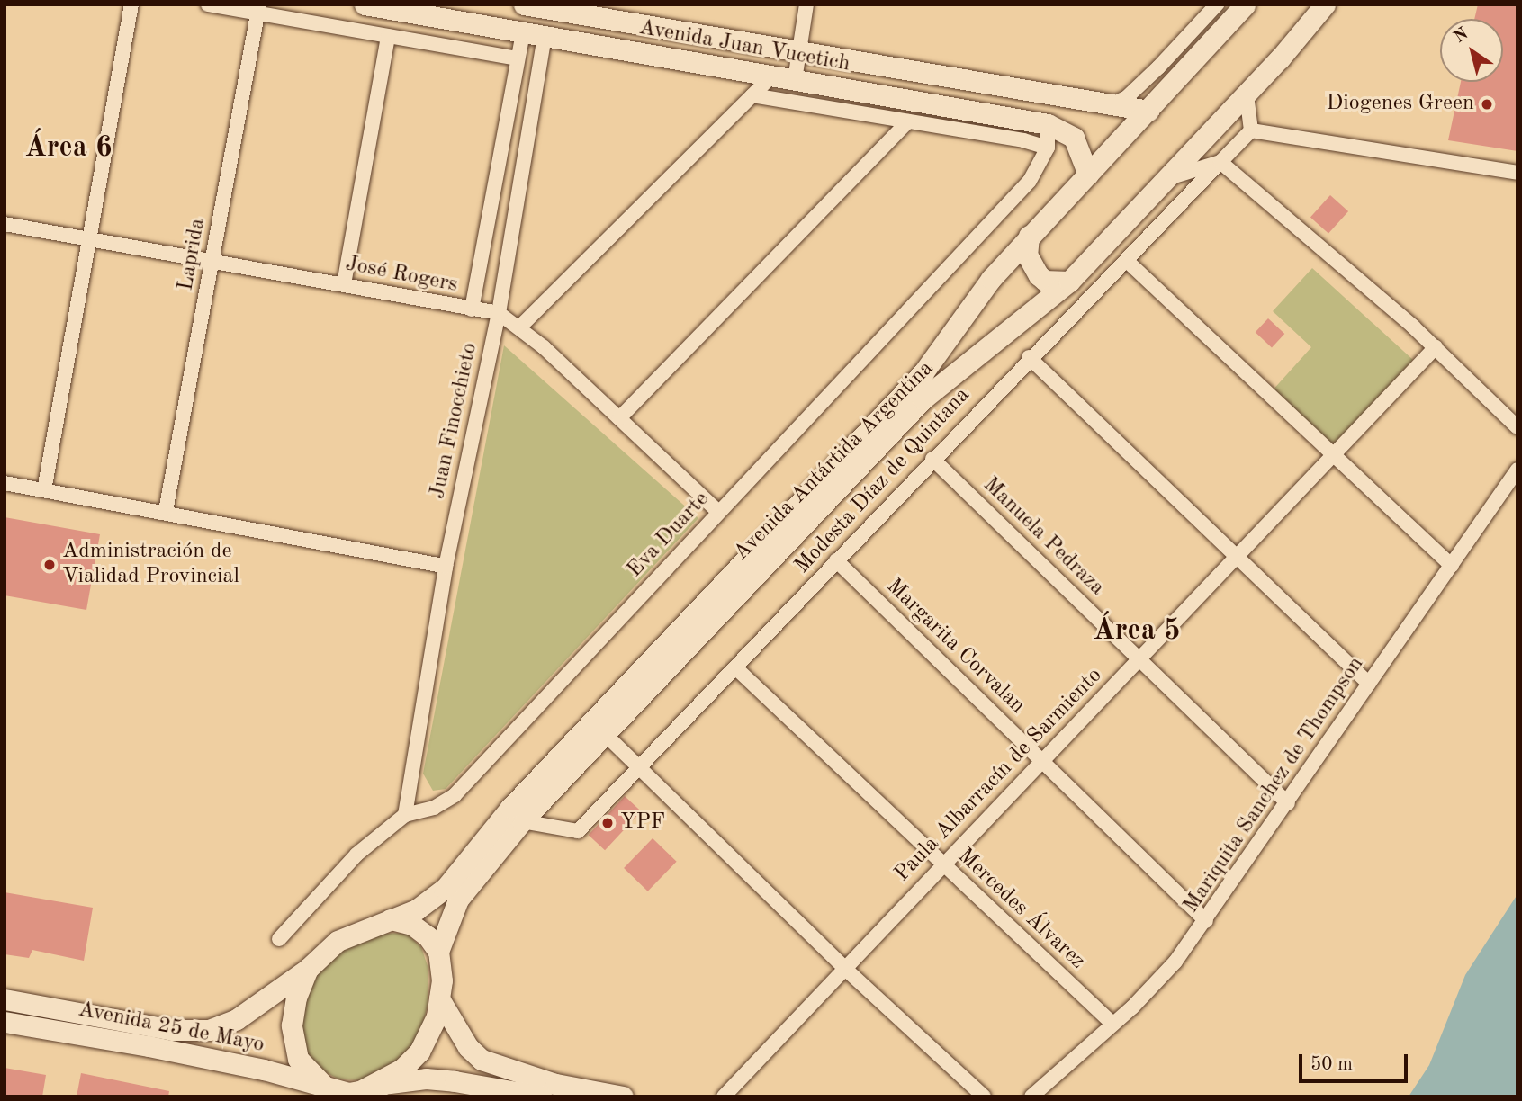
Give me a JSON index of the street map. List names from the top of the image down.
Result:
{
  "streets": {
    "main road": ["Avenida Juan Vucetich", "Avenida Antártida Argentina", "Avenida 25 de Mayo"],
    "street": [
      "Laprida",
      "José Rogers",
      "Juan Finocchieto",
      "Modesta Díaz de Quintana",
      "Eva Duarte",
      "Manuela Pedraza",
      "Margarita Corvalan",
      "Paula Albarracín de Sarmiento",
      "Mariquita Sanchez de Thompson",
      "Mercedes Álvarez"
    ]
  },
  "crossings": [
    ["Avenida Juan Vucetich", "Juan Finocchieto"],
    ["Avenida Juan Vucetich", "Avenida Antártida Argentina"],
    ["Avenida Juan Vucetich", "Eva Duarte"],
    ["Laprida", "José Rogers"],
    ["José Rogers", "Juan Finocchieto"],
    ["José Rogers", "Eva Duarte"],
    ["Juan Finocchieto", "Eva Duarte"],
    ["Avenida Antártida Argentina", "Modesta Díaz de Quintana"],
    ["Avenida Antártida Argentina", "Avenida 25 de Mayo"],
    ["Modesta Díaz de Quintana", "Manuela Pedraza"],
    ["Modesta Díaz de Quintana", "Margarita Corvalan"],
    ["Modesta Díaz de Quintana", "Mercedes Álvarez"],
    ["Manuela Pedraza", "Paula Albarracín de Sarmiento"],
    ["Manuela Pedraza", "Mariquita Sanchez de Thompson"],
    ["Margarita Corvalan", "Paula Albarracín de Sarmiento"],
    ["Margarita Corvalan", "Mariquita Sanchez de Thompson"],
    ["Paula Albarracín de Sarmiento", "Mercedes Álvarez"],
    ["Mariquita Sanchez de Thompson", "Mercedes Álvarez"]
  ],
  "districts": ["Área 6", "Área 5"],
  "places": ["Diogenes Green", "Administración de Vialidad Provincial", "YPF"],
  "scale_bar": "50 m",
  "north": "top left"
}
